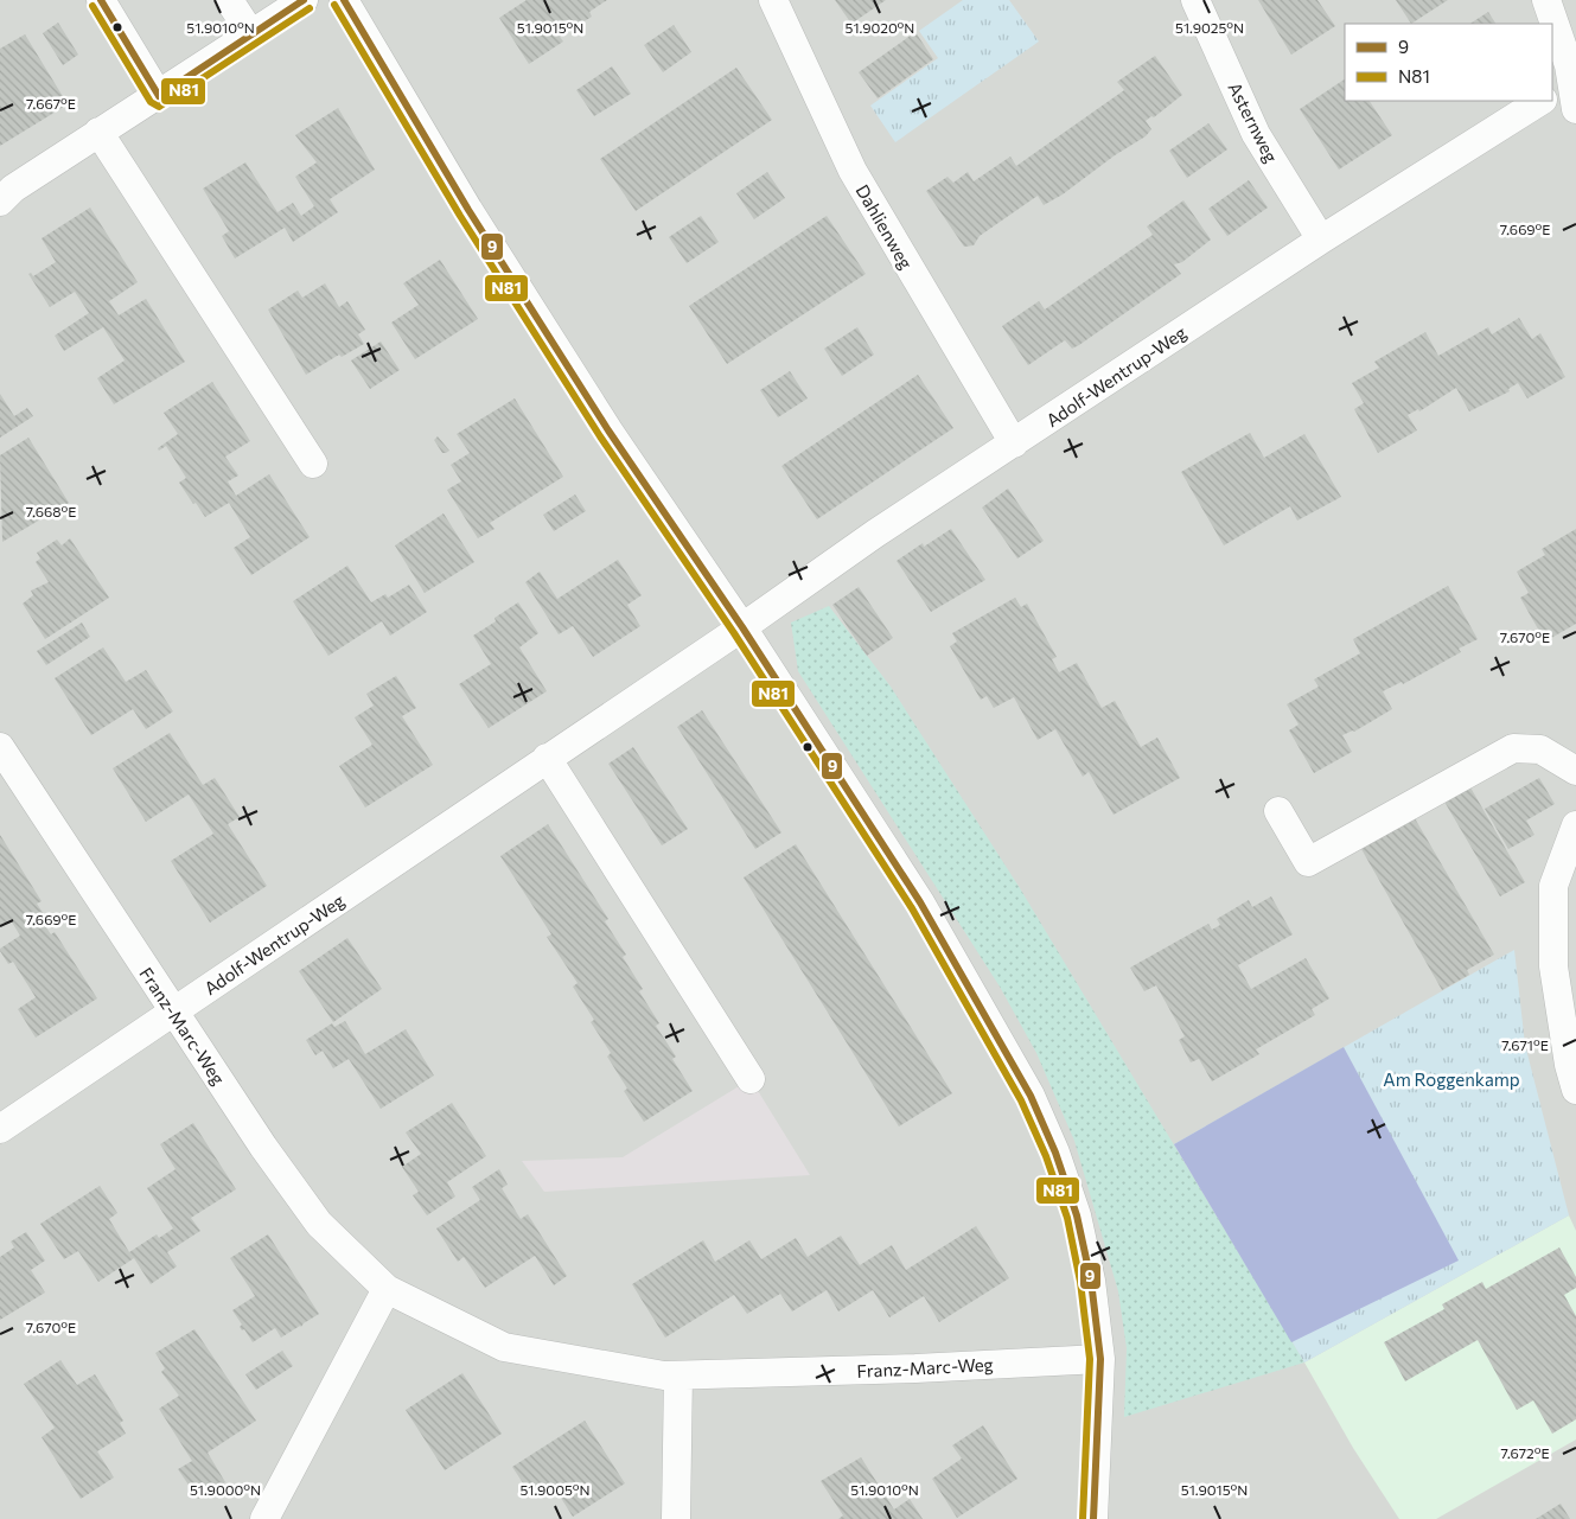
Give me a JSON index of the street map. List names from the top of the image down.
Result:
{
  "streets": {
    "street": [
      "Asternweg",
      "Dahlienweg",
      "Adolf-Wentrup-Weg",
      "Franz-Marc-Weg"
    ]
  },
  "crossings": [
    ["Asternweg", "Adolf-Wentrup-Weg"],
    ["Dahlienweg", "Adolf-Wentrup-Weg"],
    ["Adolf-Wentrup-Weg", "Franz-Marc-Weg"]
  ],
  "parks": ["Am Roggenkamp"],
  "lines": ["transit line 9", "transit line N81"],
  "legend": ["9", "N81"],
  "coordinates": [
    "51.9010°N",
    "51.9015°N",
    "51.9020°N",
    "51.9025°N",
    "7.667°E",
    "7.669°E",
    "7.668°E",
    "7.670°E",
    "7.671°E",
    "7.672°E",
    "51.9000°N",
    "51.9005°N"
  ]
}
